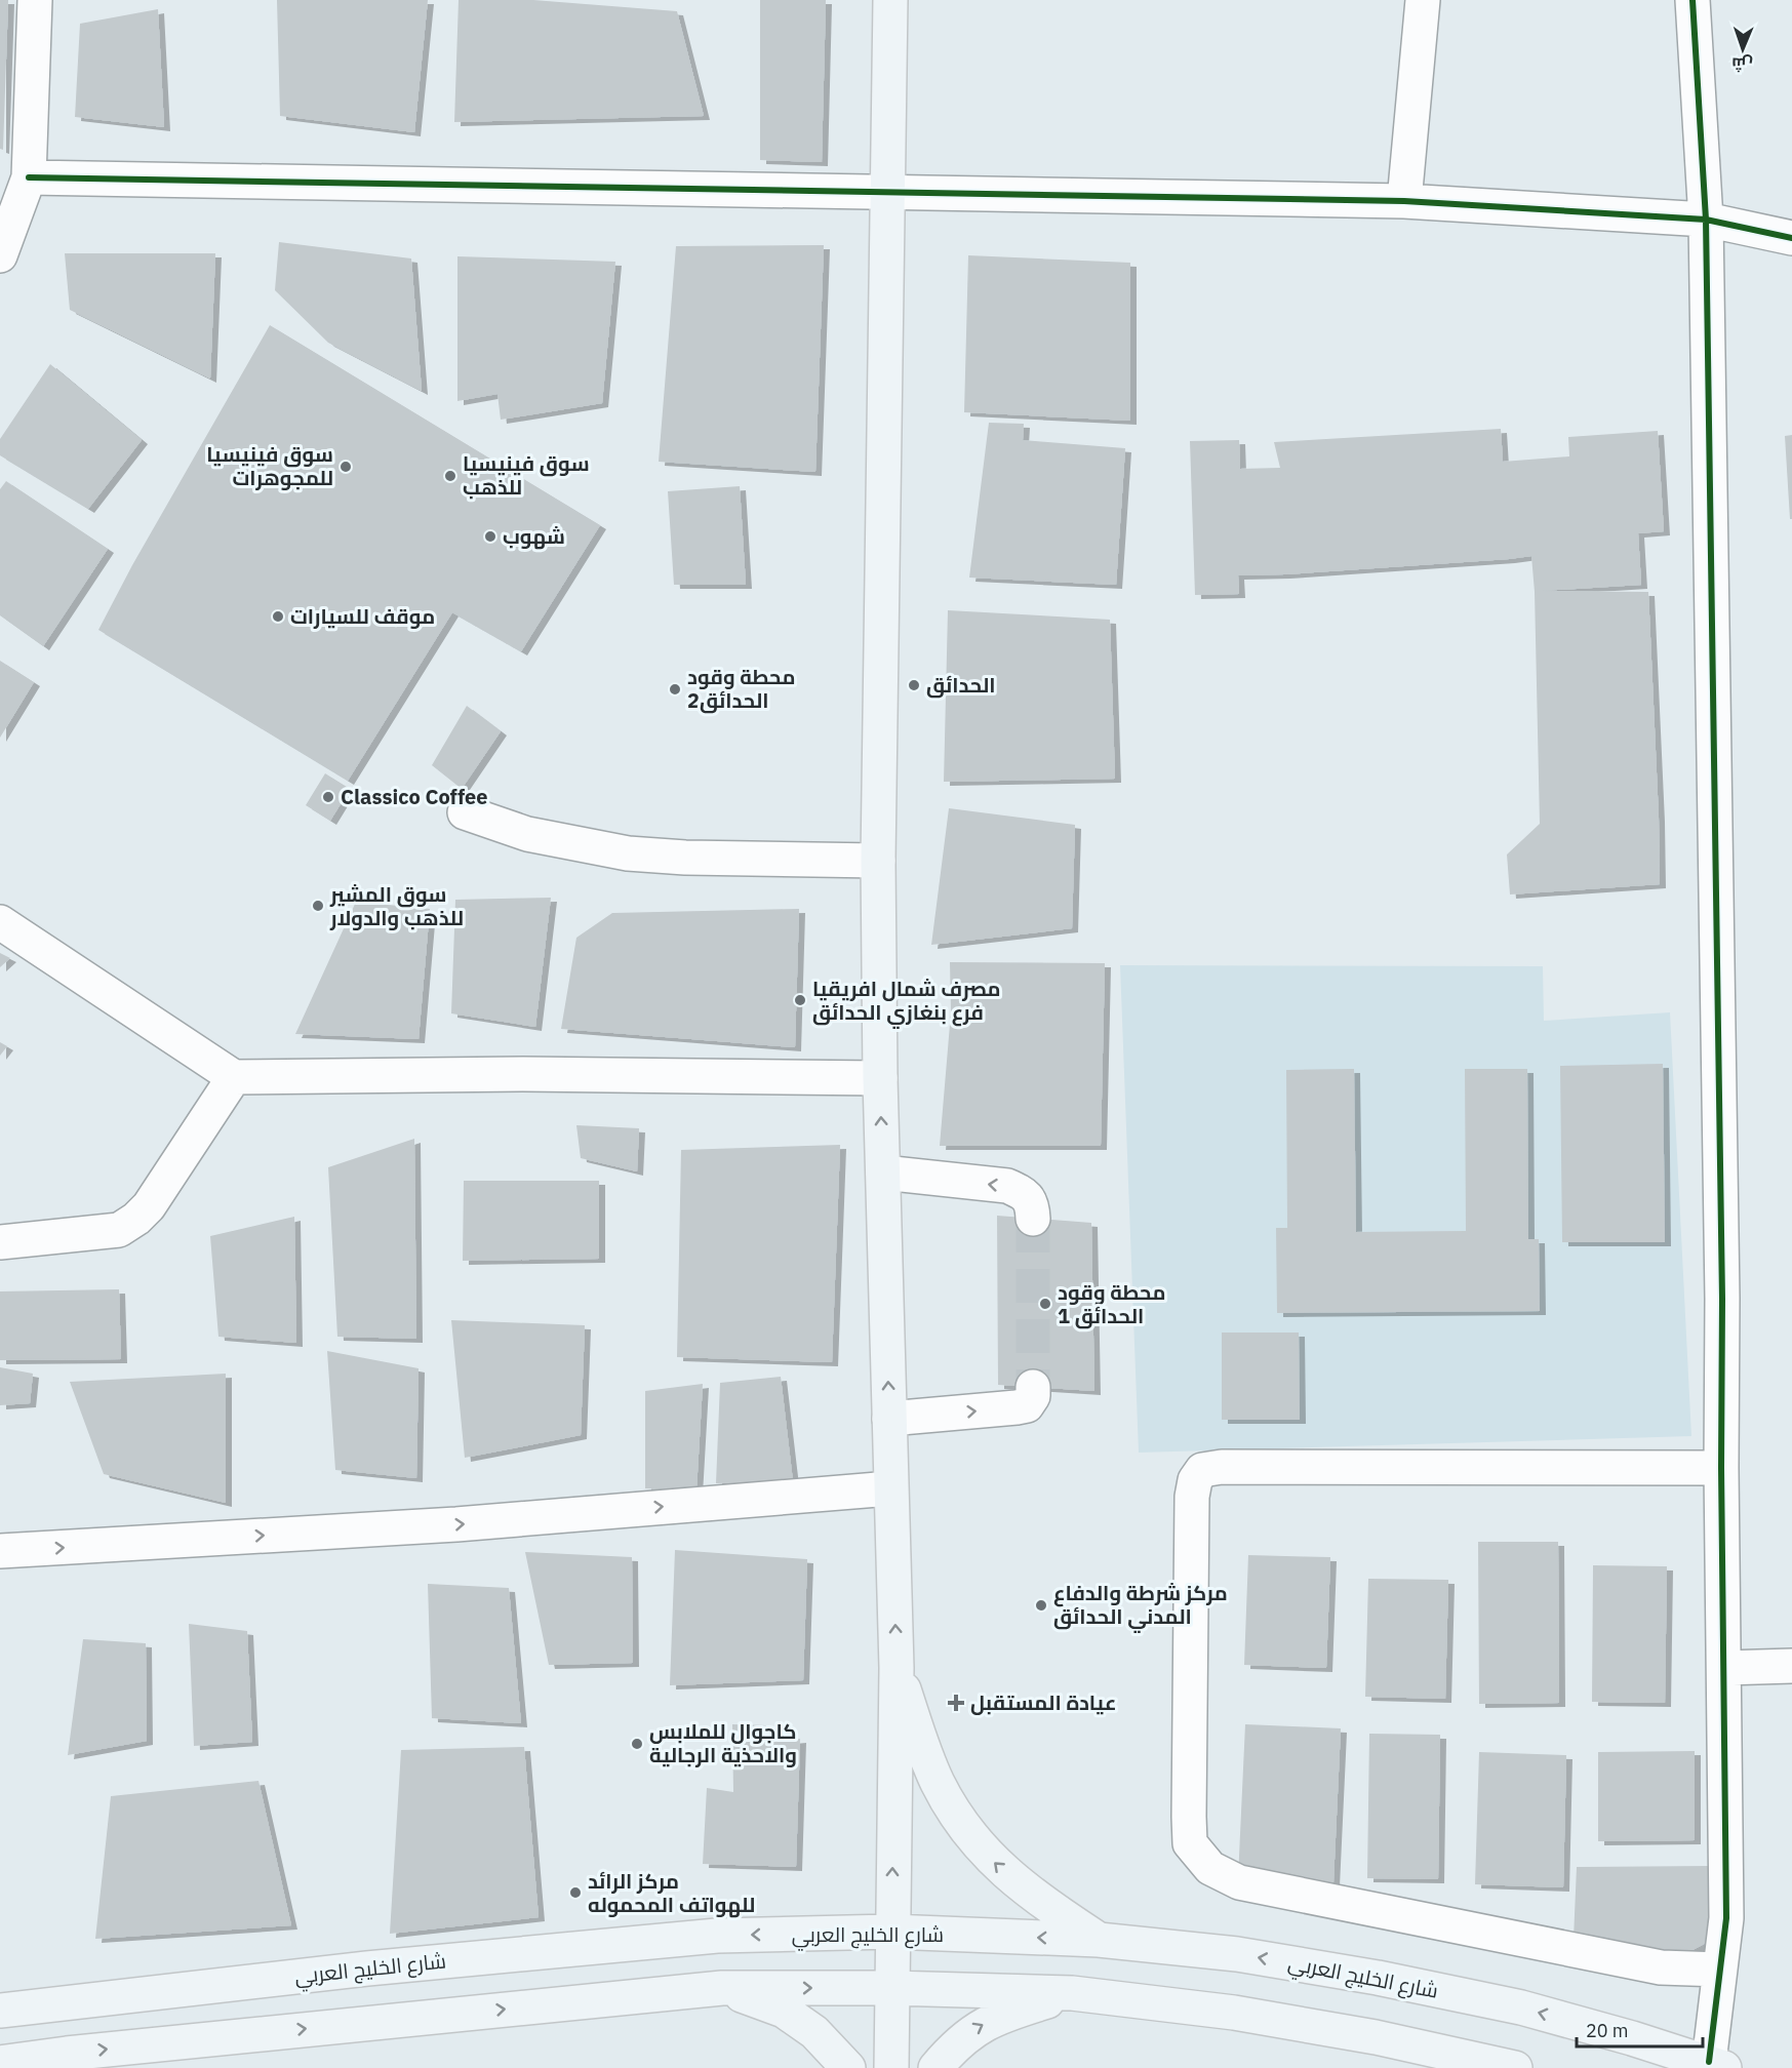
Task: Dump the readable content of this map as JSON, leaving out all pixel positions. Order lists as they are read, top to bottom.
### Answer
{
  "streets": {
    "main road": ["شارع الخليج العربي"]
  },
  "places": {
    "other": [
      "سوق فينيسيا للمجوهرات",
      "سوق فينيسيا للذهب",
      "شهوب",
      "موقف للسيارات",
      "الحدائق",
      "محطة وقود الحدائق2",
      "Classico Coffee",
      "سوق المشير للذهب والدولار",
      "مصرف شمال افريقيا فرع بنغازي الحدائق",
      "محطة وقود الحدائق 1",
      "مركز شرطة والدفاع المدني الحدائق",
      "كاجوال للملابس والاحذية الرجالية",
      "مركز الرائد للهواتف المحموله"
    ],
    "health": ["عيادة المستقبل"]
  },
  "scale_bar": "20 m",
  "north": "bottom"
}
